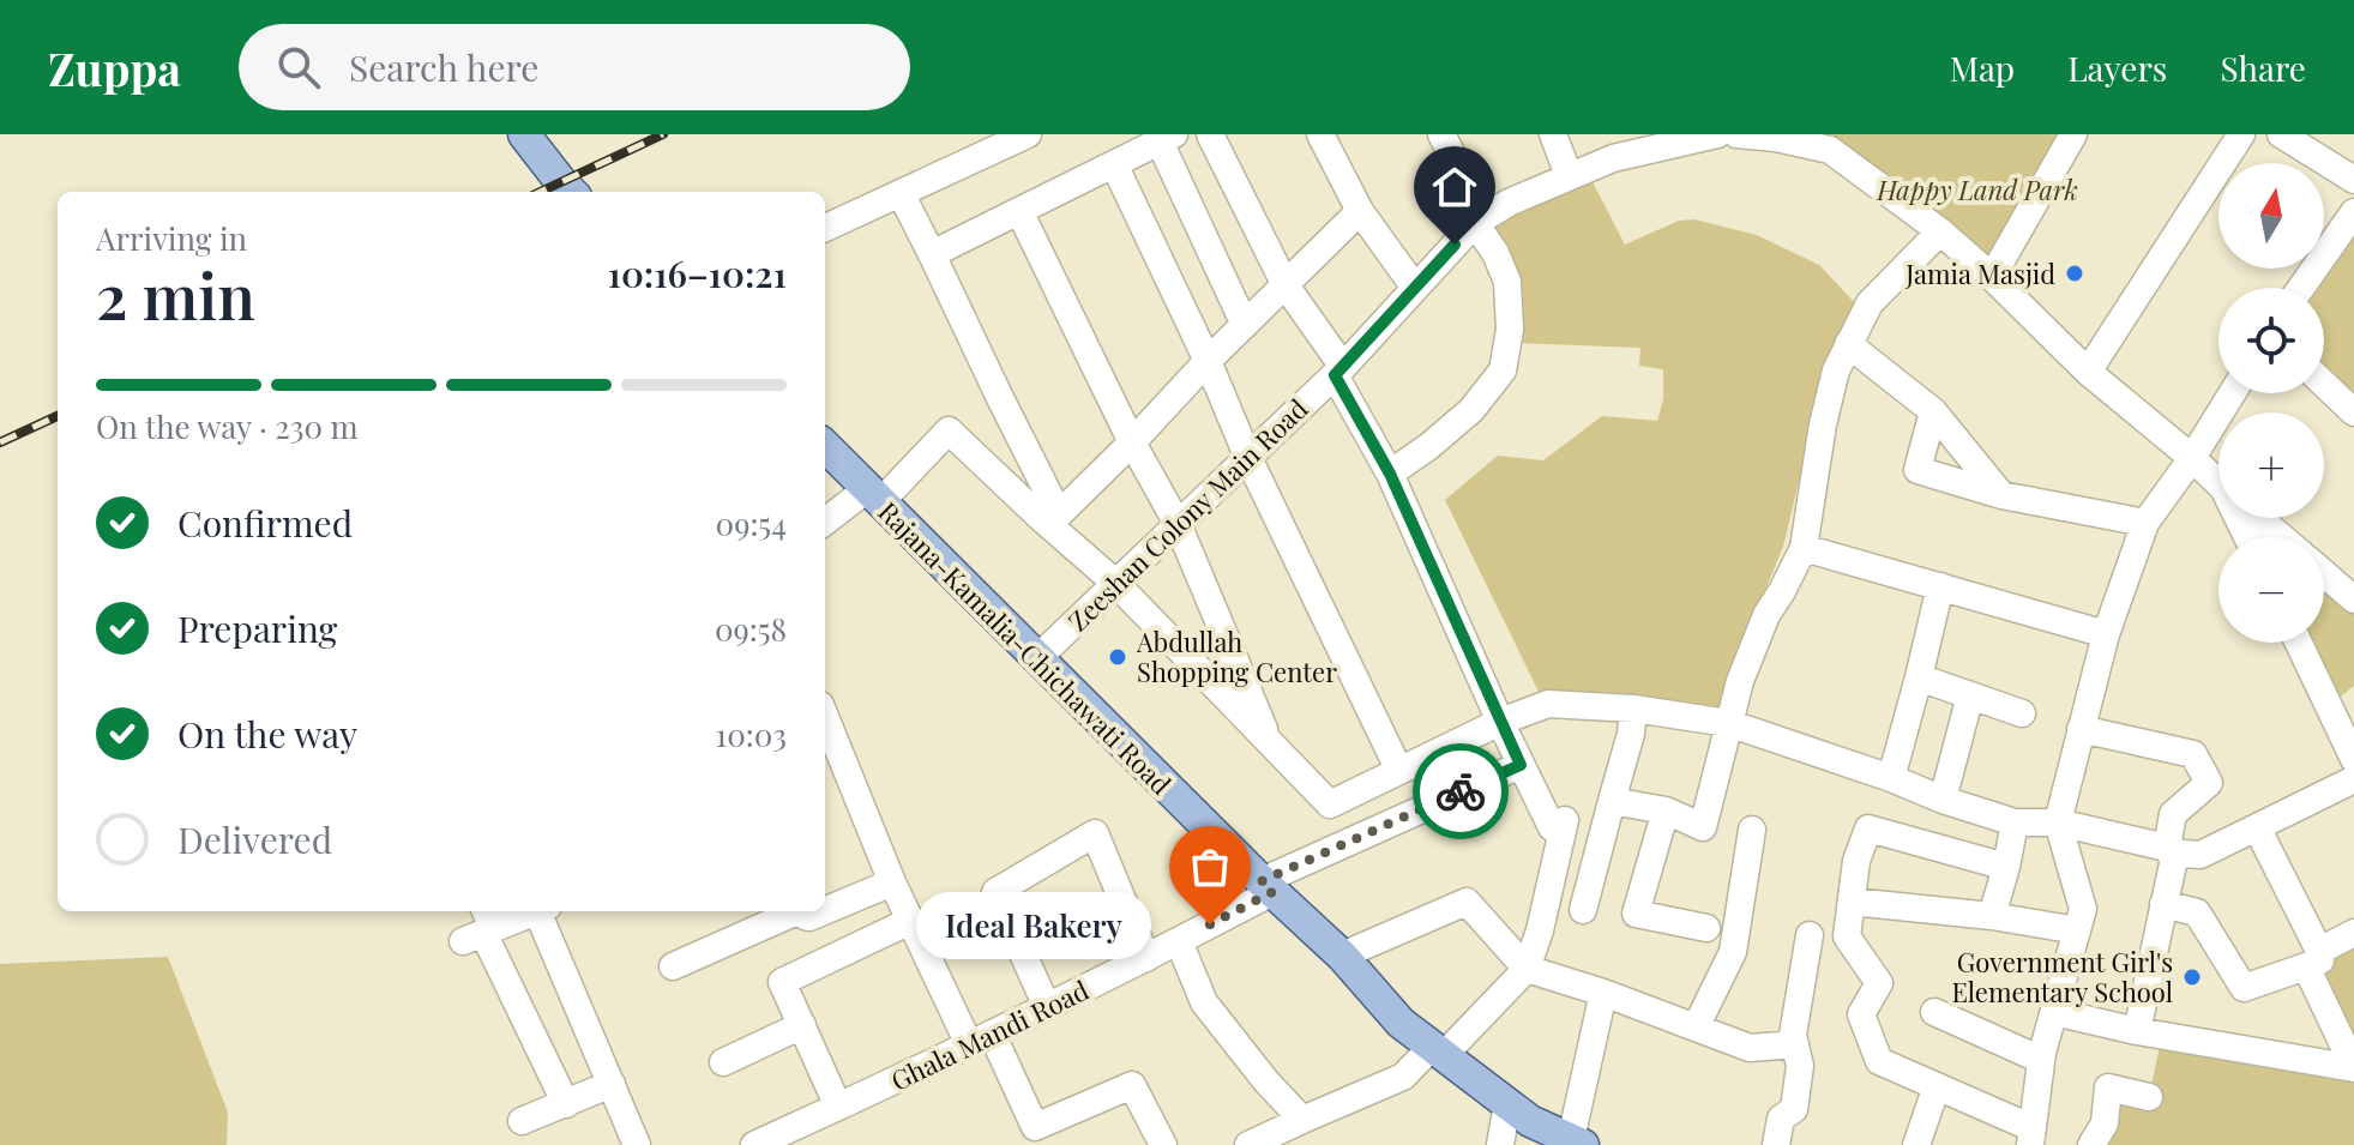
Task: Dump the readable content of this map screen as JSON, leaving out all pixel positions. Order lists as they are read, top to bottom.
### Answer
{
  "streets": {
    "main road": ["Rajana-Kamalia-Chichawati Road"],
    "street": ["Zeeshan Colony Main Road", "Ghala Mandi Road"]
  },
  "crossings": [
    ["Zeeshan Colony Main Road", "Rajana-Kamalia-Chichawati Road"],
    ["Rajana-Kamalia-Chichawati Road", "Ghala Mandi Road"]
  ],
  "parks": ["Happy Land Park"],
  "places": [
    "Jamia Masjid",
    "Abdullah Shopping Center",
    "Ideal Bakery",
    "Government Girl's Elementary School"
  ],
  "north": "top",
  "page": {
    "header": "Zuppa",
    "search": "Search here",
    "nav": ["Map", "Layers", "Share"],
    "map_buttons": ["+", "−"],
    "heading": ["2 min", "Arriving in", "10:16–10:21"],
    "bar": "On the way · 230 m",
    "list": [
      ["Confirmed", "09:54"],
      ["Preparing", "09:58"],
      ["On the way", "10:03"],
      "Delivered"
    ],
    "bubble": "Ideal Bakery"
  }
}
